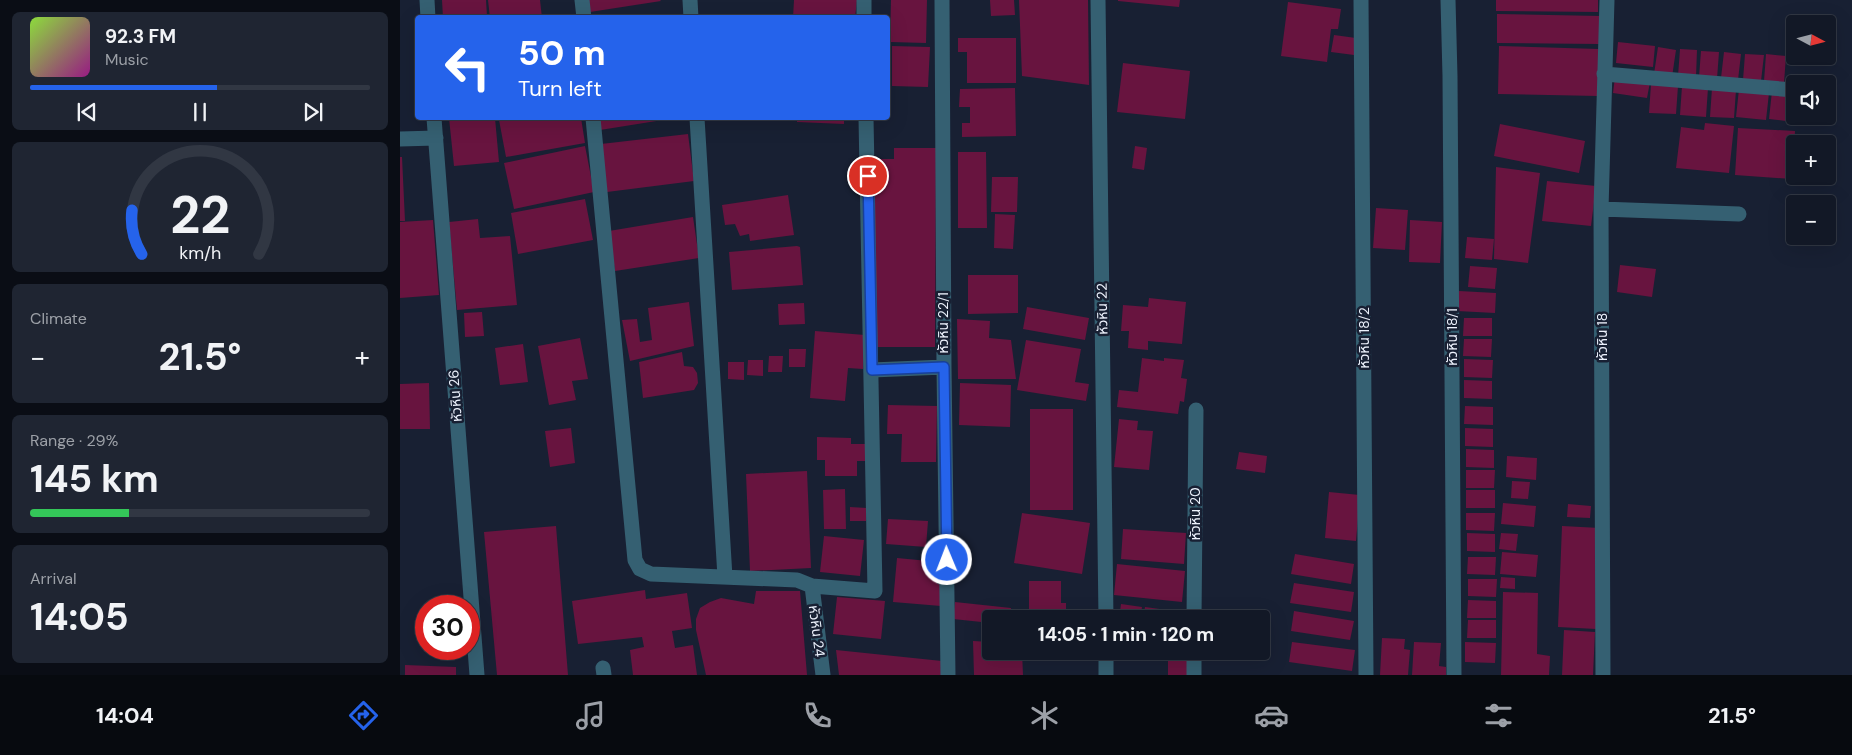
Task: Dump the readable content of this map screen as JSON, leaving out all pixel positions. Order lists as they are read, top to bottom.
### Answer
{
  "streets": {
    "street": [
      "หัวหิน 22",
      "หัวหิน 22/1",
      "หัวหิน 18/1",
      "หัวหิน 18",
      "หัวหิน 18/2",
      "หัวหิน 26",
      "หัวหิน 20",
      "หัวหิน 24"
    ]
  },
  "north": "right",
  "page": {
    "map_buttons": ["+", "−"],
    "turn": ["50 m", "Turn left"],
    "song": ["92.3 FM", "Music"],
    "tile": [
      "Climate",
      ["Range · 29%", "145 km"],
      ["Arrival", "14:05"]
    ],
    "heat": ["−", "21.5°", "+"],
    "limit": "30",
    "trip": "14:05 · 1 min · 120 m",
    "tabs": ["14:04", "21.5°"],
    "gauge": ["22", "km/h"]
  }
}
